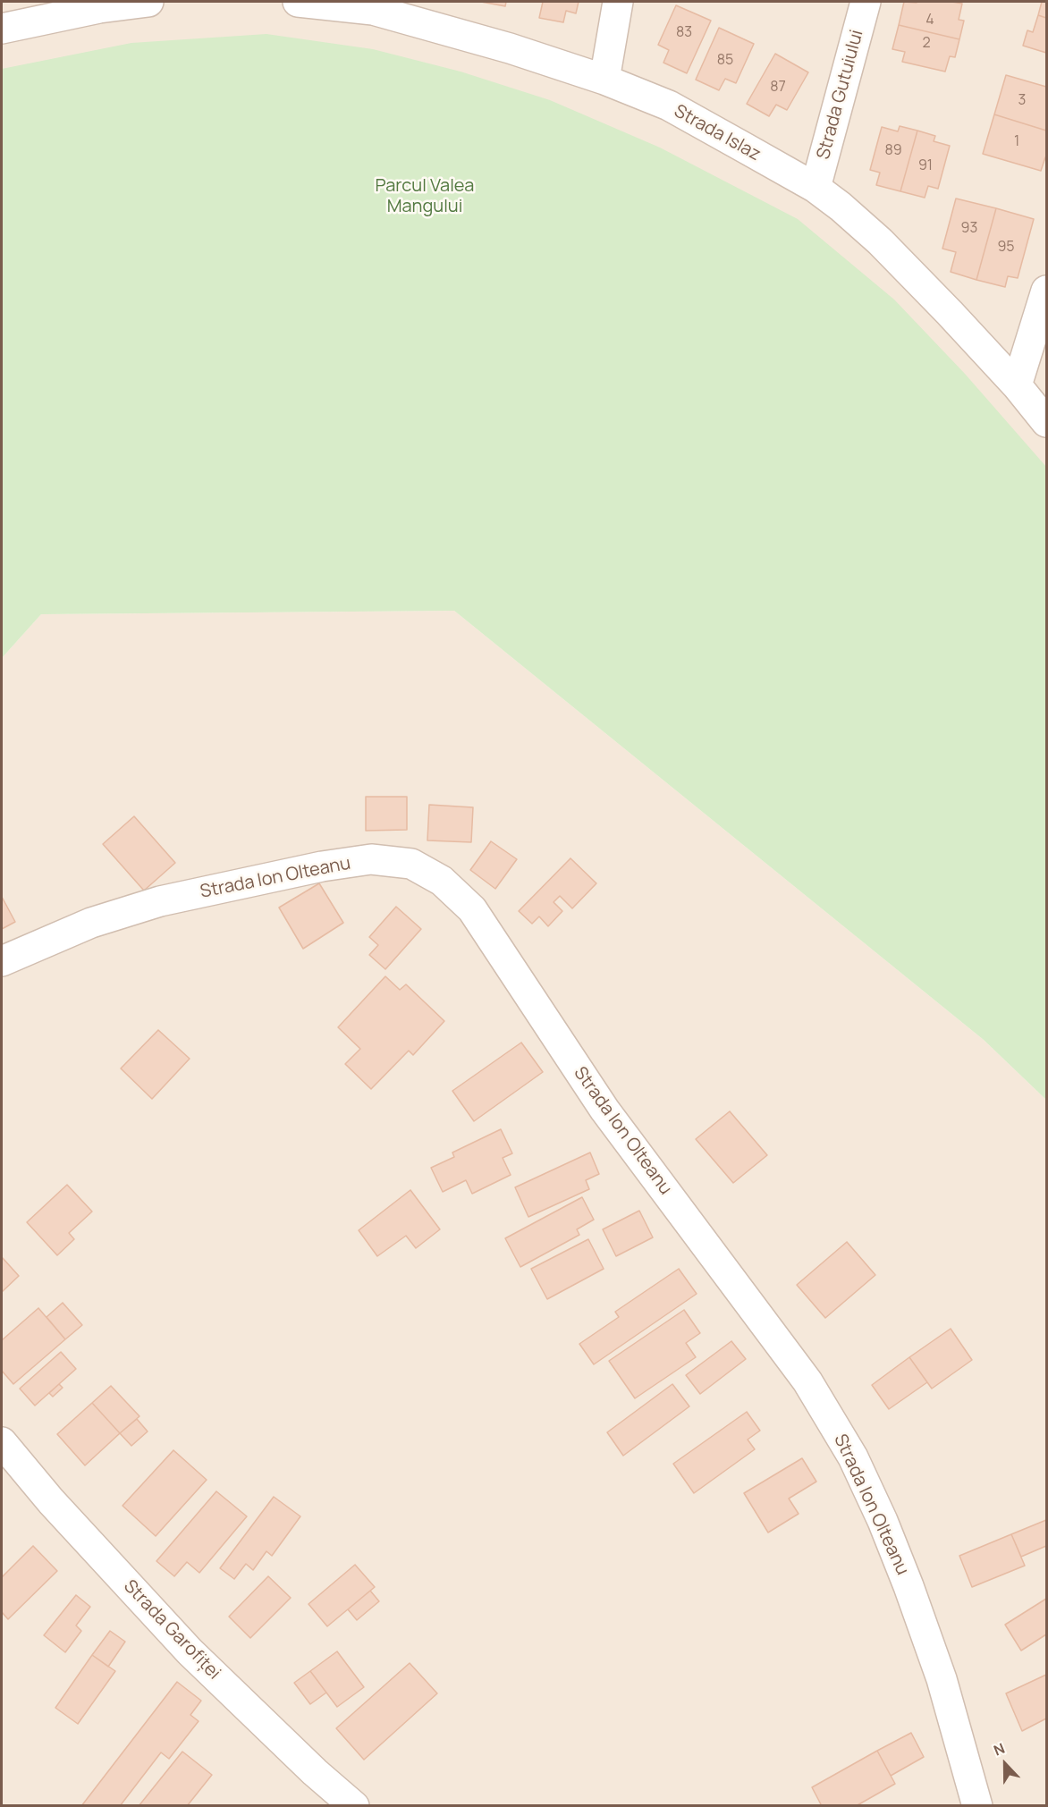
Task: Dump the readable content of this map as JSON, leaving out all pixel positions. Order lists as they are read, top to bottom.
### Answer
{
  "streets": {
    "street": [
      "Strada Gutuiului",
      "Strada Islaz",
      "Strada Ion Olteanu",
      "Strada Garofiței"
    ]
  },
  "crossings": [
    ["Strada Gutuiului", "Strada Islaz"]
  ],
  "parks": ["Parcul Valea Mangului"],
  "house_numbers": [
    "4",
    "83",
    "2",
    "85",
    "87",
    "3",
    "1",
    "89",
    "91",
    "93",
    "95"
  ],
  "north": "top"
}
